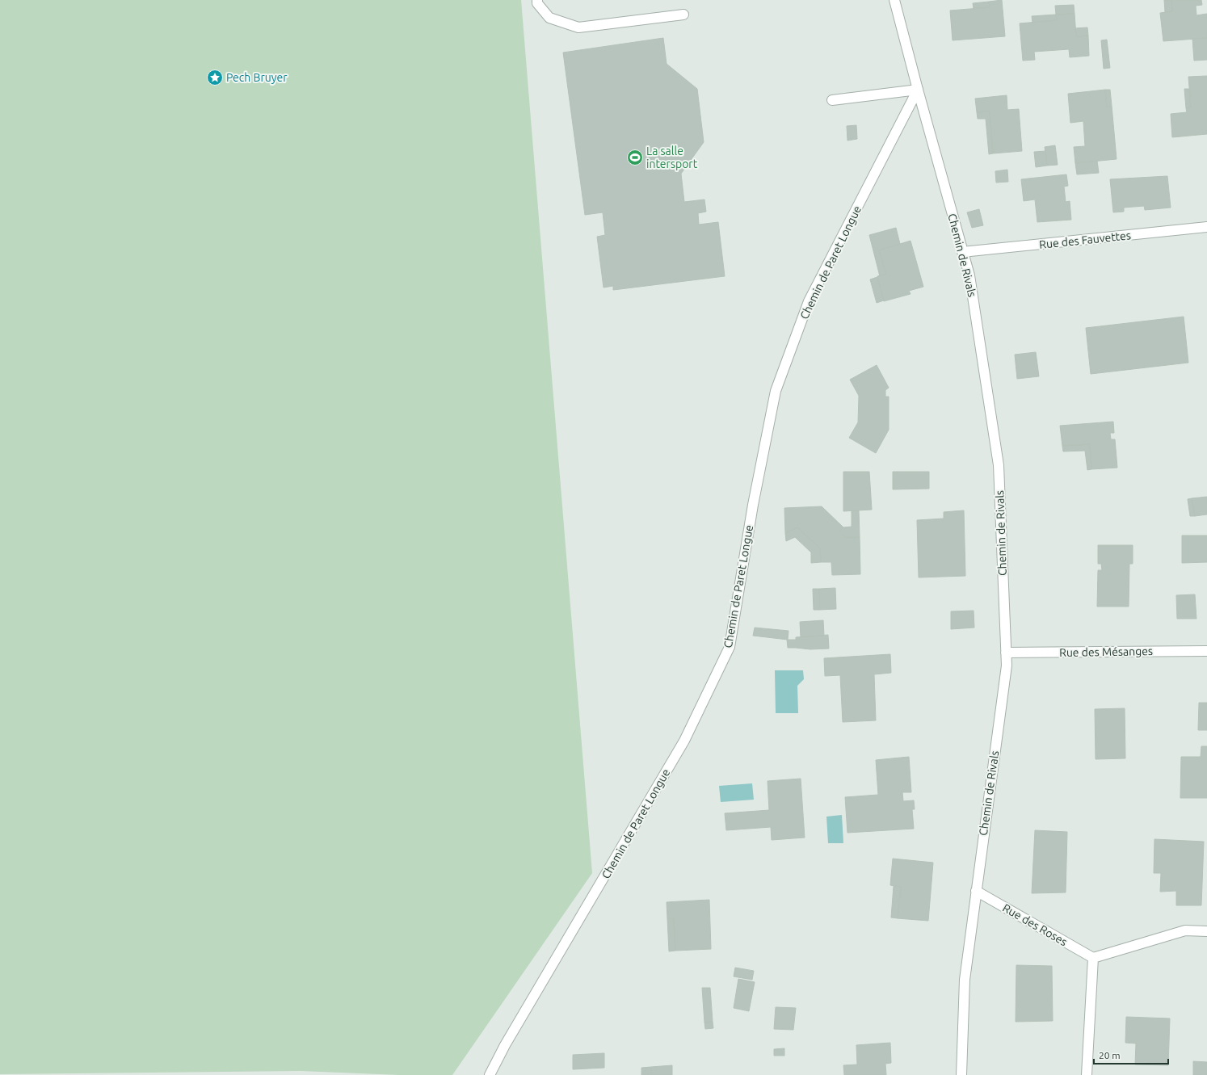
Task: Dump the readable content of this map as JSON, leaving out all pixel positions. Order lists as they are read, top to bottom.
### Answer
{
  "streets": {
    "street": [
      "Rue des Fauvettes",
      "Chemin de Rivals",
      "Chemin de Paret Longue",
      "Rue des Mésanges",
      "Rue des Roses"
    ]
  },
  "crossings": [
    ["Rue des Fauvettes", "Chemin de Rivals"],
    ["Chemin de Rivals", "Chemin de Paret Longue"],
    ["Chemin de Rivals", "Rue des Mésanges"],
    ["Chemin de Rivals", "Rue des Roses"]
  ],
  "places": {
    "place": ["Pech Bruyer"],
    "sports": ["La salle intersport"]
  },
  "scale_bar": "20 m"
}
